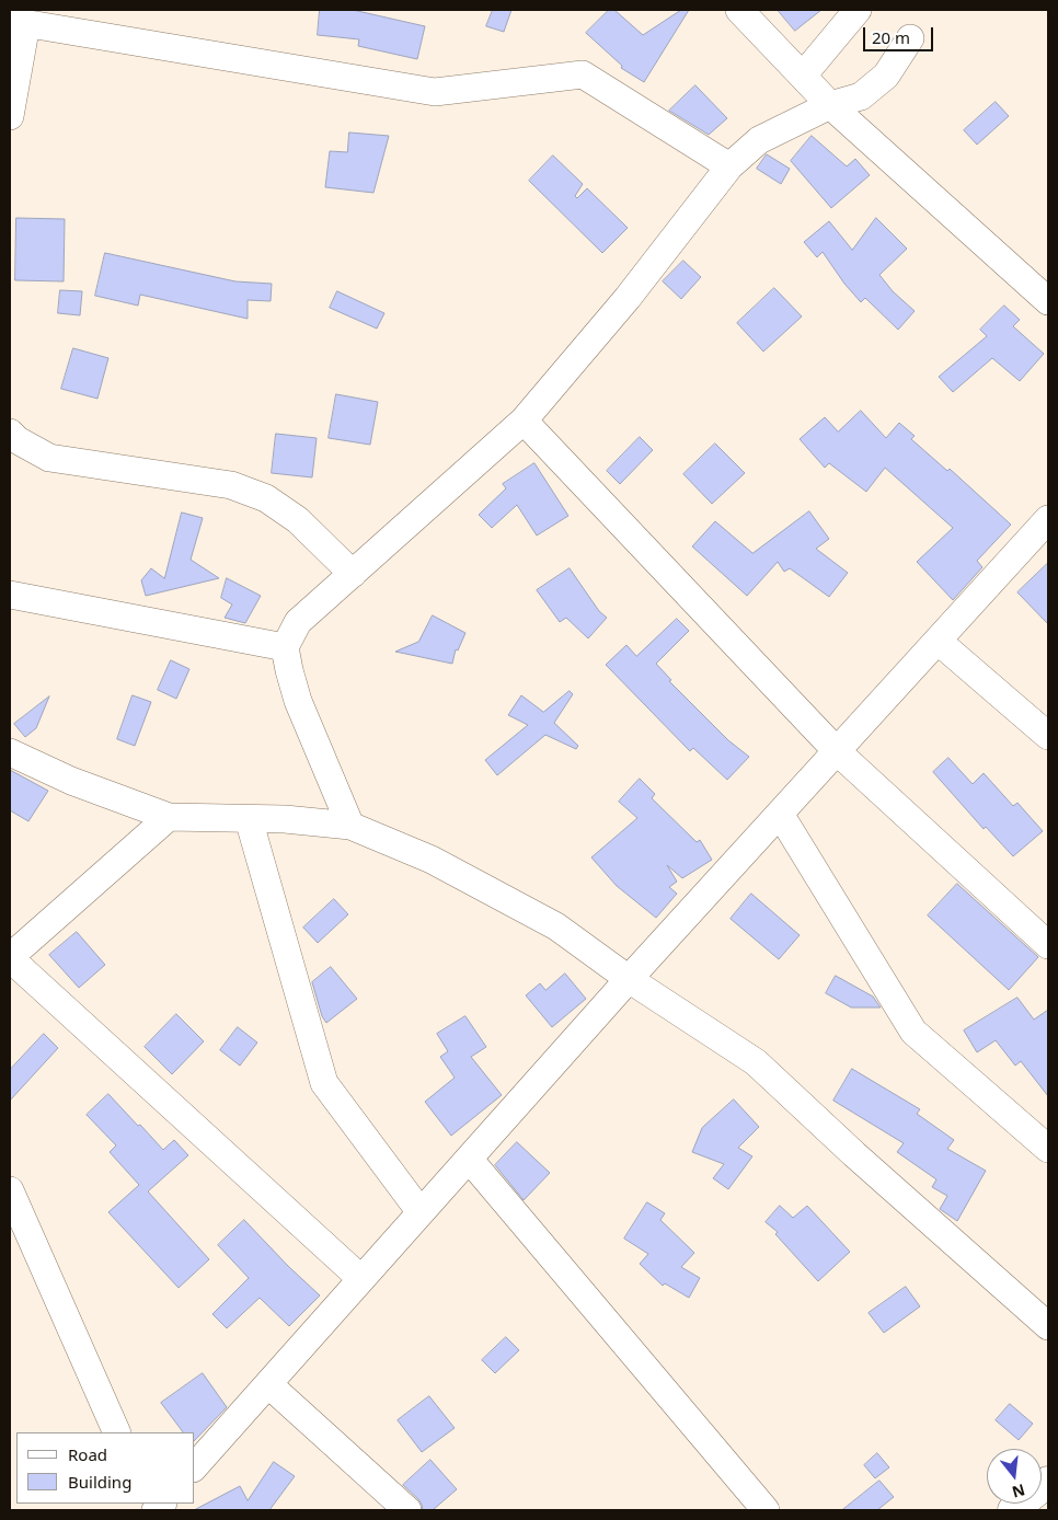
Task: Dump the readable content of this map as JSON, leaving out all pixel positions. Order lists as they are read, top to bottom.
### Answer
{
  "legend": ["Road", "Building"],
  "scale_bar": "20 m",
  "north": "bottom"
}
